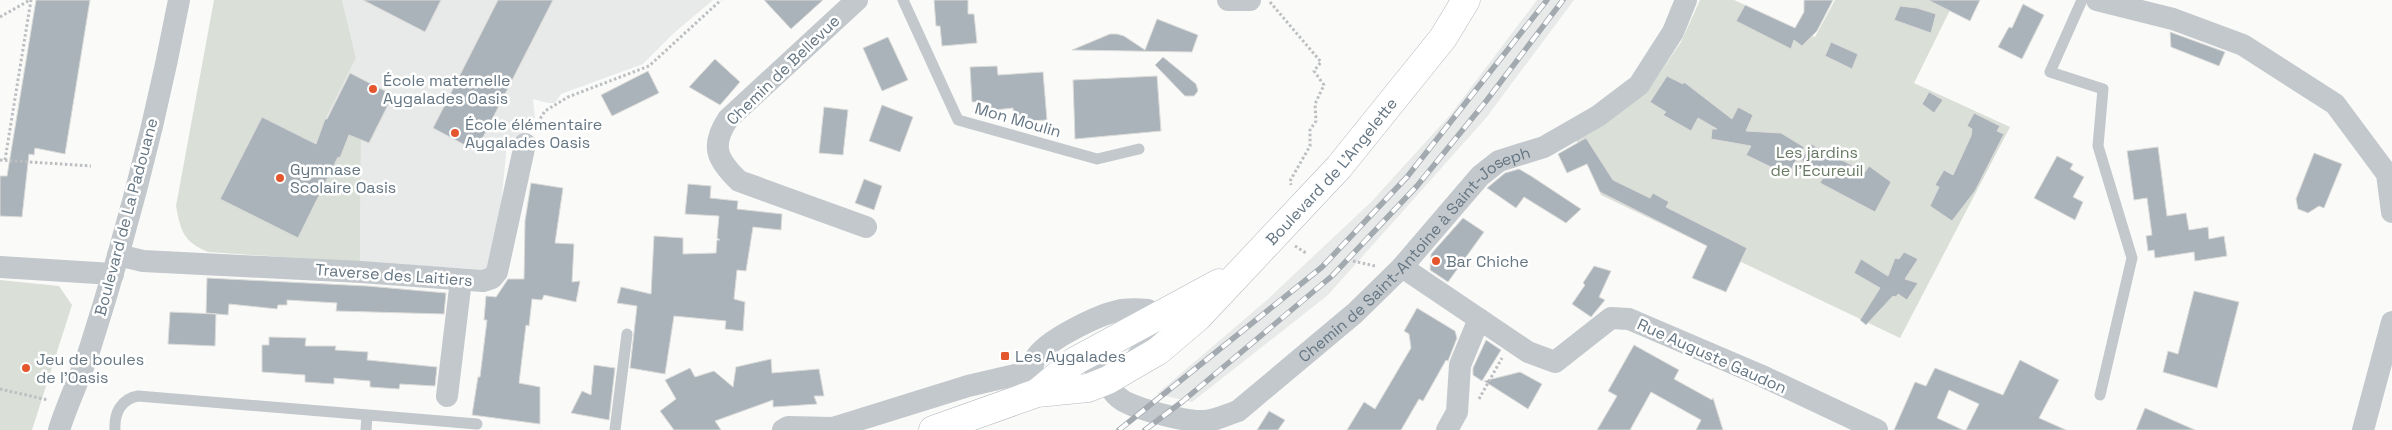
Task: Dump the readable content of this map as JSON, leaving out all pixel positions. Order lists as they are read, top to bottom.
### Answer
{
  "streets": {
    "main road": ["Boulevard de L'Angelette"],
    "street": [
      "Chemin de Bellevue",
      "Boulevard de La Padouane",
      "Chemin de Saint-Antoine à Saint-Joseph",
      "Traverse des Laitiers",
      "Rue Auguste Gaudon"
    ],
    "lane": ["Mon Moulin"]
  },
  "crossings": [
    ["Boulevard de L'Angelette", "Chemin de Saint-Antoine à Saint-Joseph"],
    ["Boulevard de La Padouane", "Traverse des Laitiers"],
    ["Chemin de Saint-Antoine à Saint-Joseph", "Rue Auguste Gaudon"]
  ],
  "parks": ["Les jardins de l'Ecureuil"],
  "places": {
    "other": [
      "École maternelle Aygalades Oasis",
      "École élémentaire Aygalades Oasis",
      "Gymnase Scolaire Oasis",
      "Bar Chiche",
      "Jeu de boules de l'Oasis"
    ],
    "transit": ["Les Aygalades"]
  }
}
